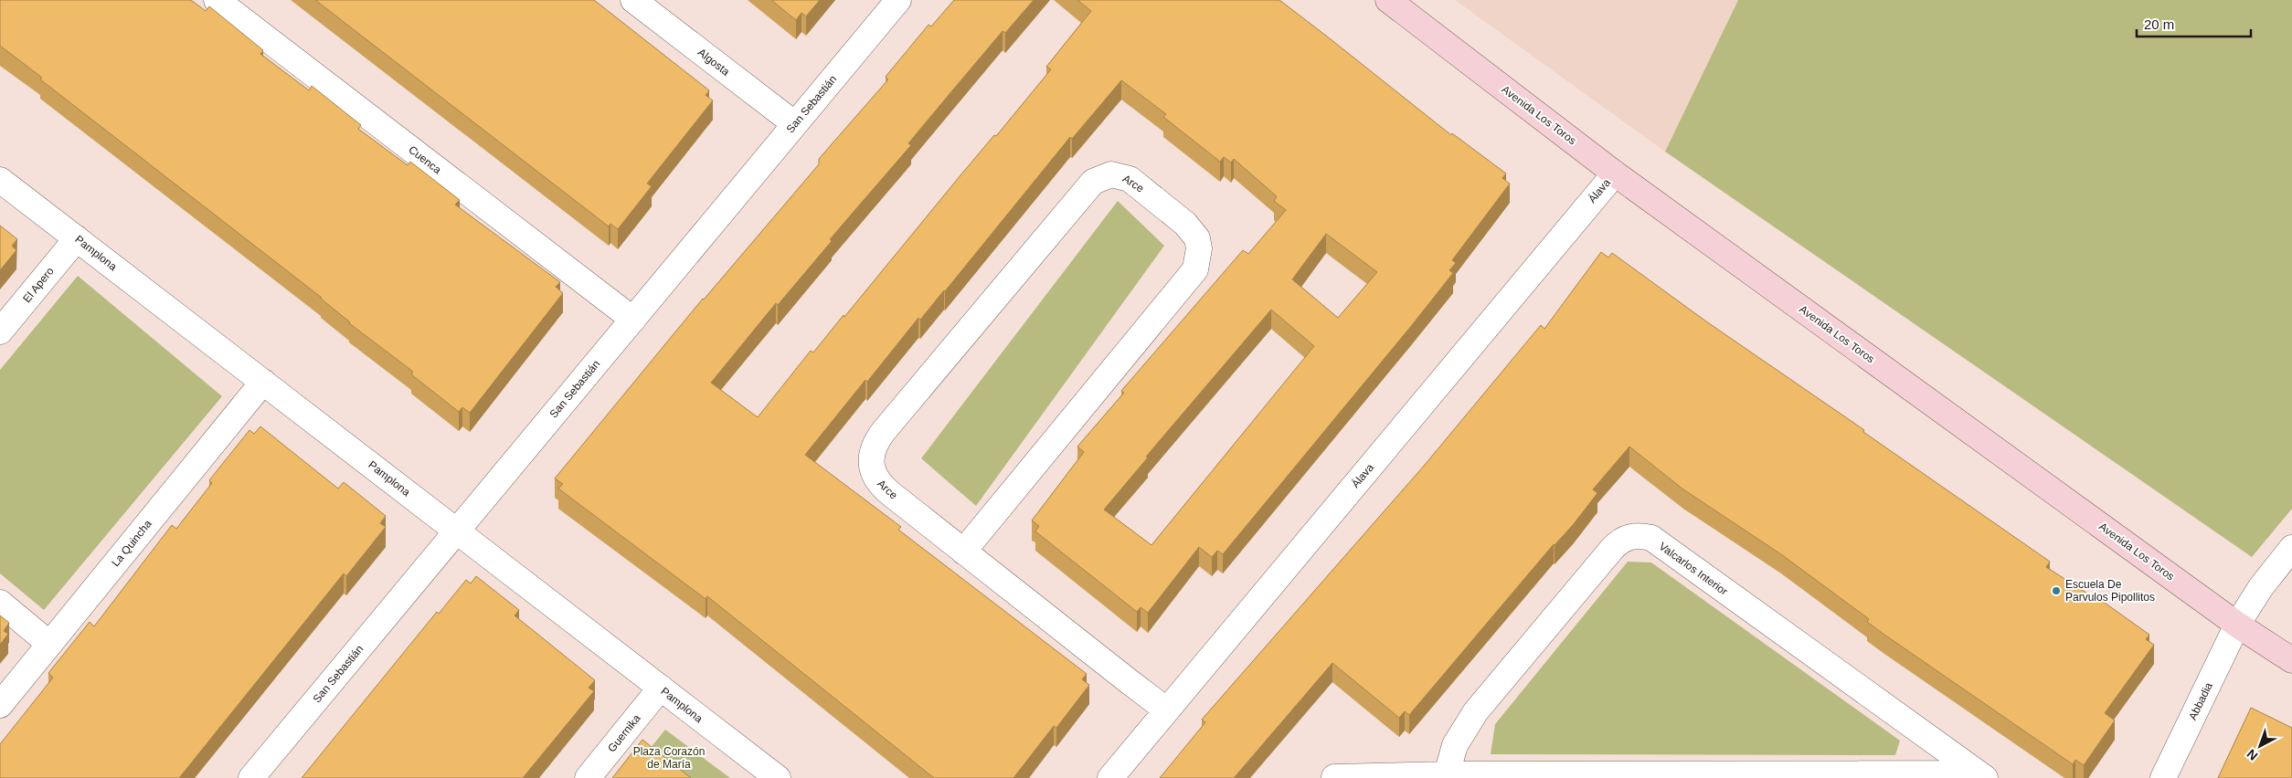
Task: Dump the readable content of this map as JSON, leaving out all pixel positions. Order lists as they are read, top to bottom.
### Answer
{
  "streets": {
    "main road": ["Avenida Los Toros"],
    "street": [
      "Algosta",
      "San Sebastián",
      "Cuenca",
      "Arce",
      "Álava",
      "Pamplona",
      "El Apero",
      "La Quincha",
      "Valcarlos Interior",
      "Abbadia",
      "Guernika"
    ]
  },
  "crossings": [
    ["Algosta", "San Sebastián"],
    ["San Sebastián", "Cuenca"],
    ["San Sebastián", "Pamplona"],
    ["Avenida Los Toros", "Álava"],
    ["Avenida Los Toros", "Abbadia"],
    ["Arce", "Álava"],
    ["Pamplona", "El Apero"],
    ["Pamplona", "La Quincha"],
    ["Pamplona", "Guernika"]
  ],
  "parks": ["Plaza Corazón de María"],
  "places": ["Escuela De Parvulos Pipollitos"],
  "scale_bar": "20 m",
  "north": "bottom left"
}
